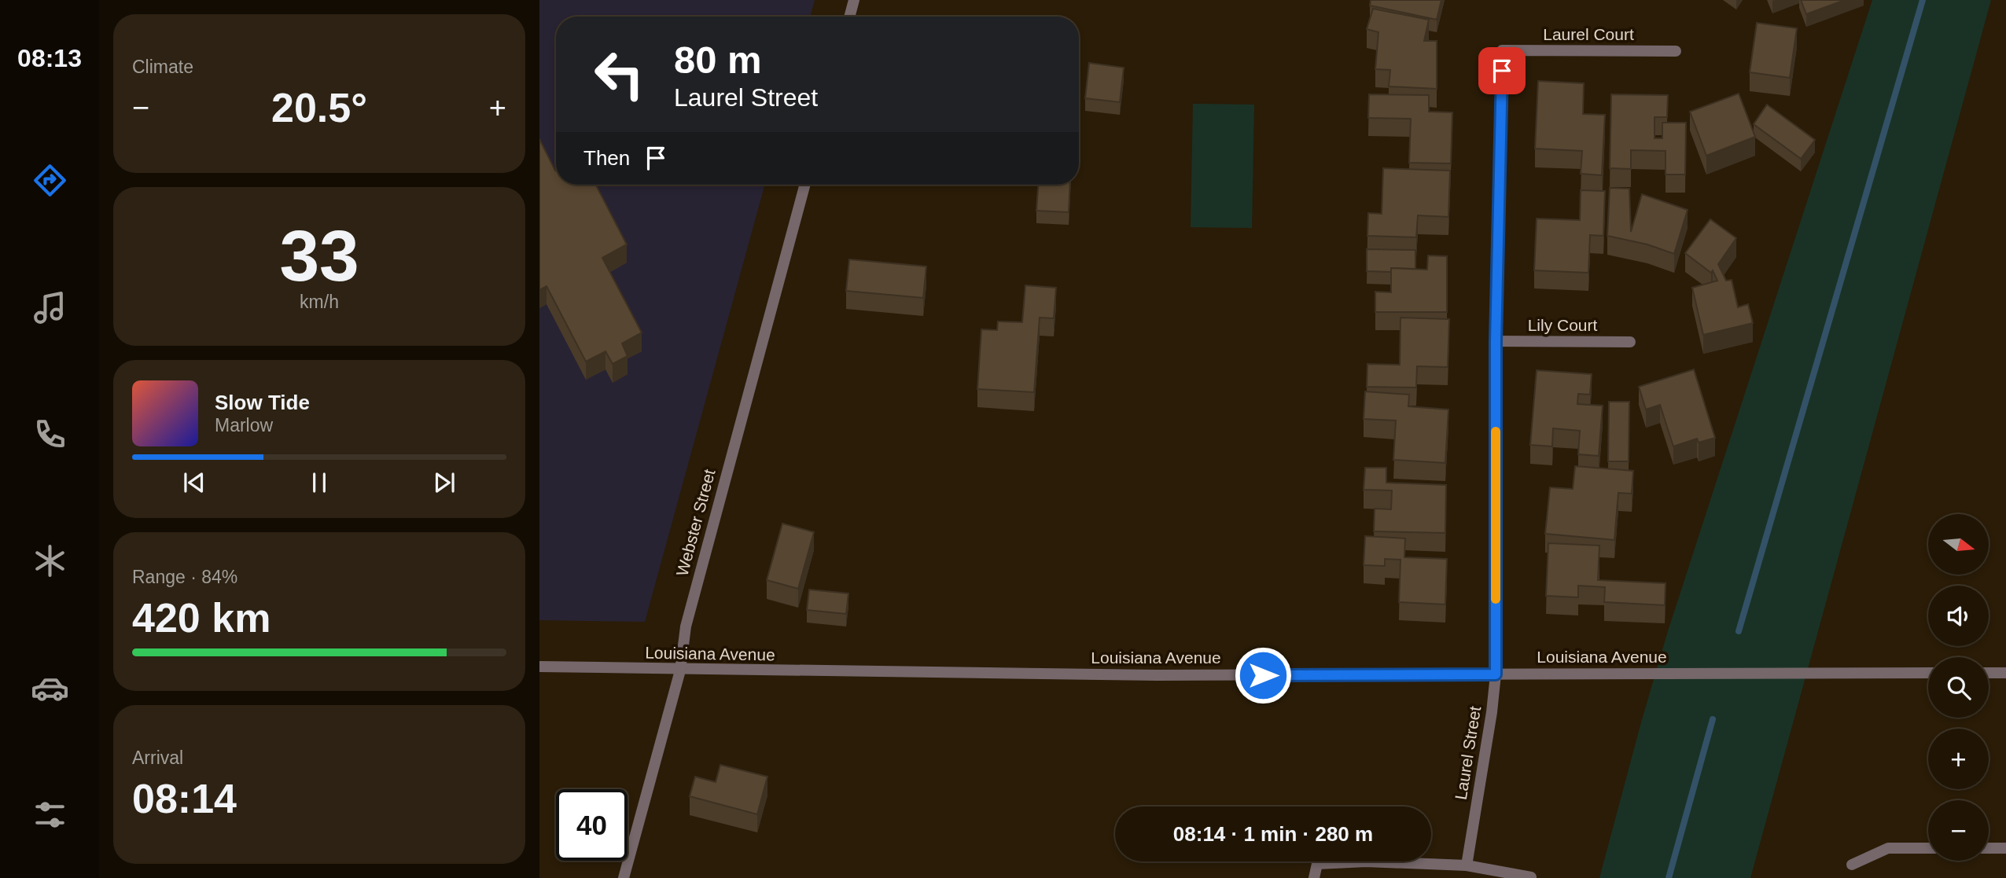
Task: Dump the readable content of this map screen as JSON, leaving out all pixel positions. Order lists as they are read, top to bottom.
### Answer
{
  "streets": {
    "street": [
      "Laurel Court",
      "Lily Court",
      "Webster Street",
      "Louisiana Avenue",
      "Laurel Street"
    ]
  },
  "crossings": [
    ["Laurel Court", "Laurel Street"],
    ["Lily Court", "Laurel Street"],
    ["Webster Street", "Louisiana Avenue"],
    ["Louisiana Avenue", "Laurel Street"]
  ],
  "north": "right",
  "page": {
    "tabs": "08:13",
    "tile": [
      "Climate",
      ["33", "km/h"],
      ["Range · 84%", "420 km"],
      ["Arrival", "08:14"]
    ],
    "turn": ["80 m", "Laurel Street"],
    "heat": ["−", "20.5°", "+"],
    "then": "Then",
    "song": ["Slow Tide", "Marlow"],
    "map_buttons": ["+", "−"],
    "limit": "40",
    "trip": "08:14 · 1 min · 280 m"
  }
}
